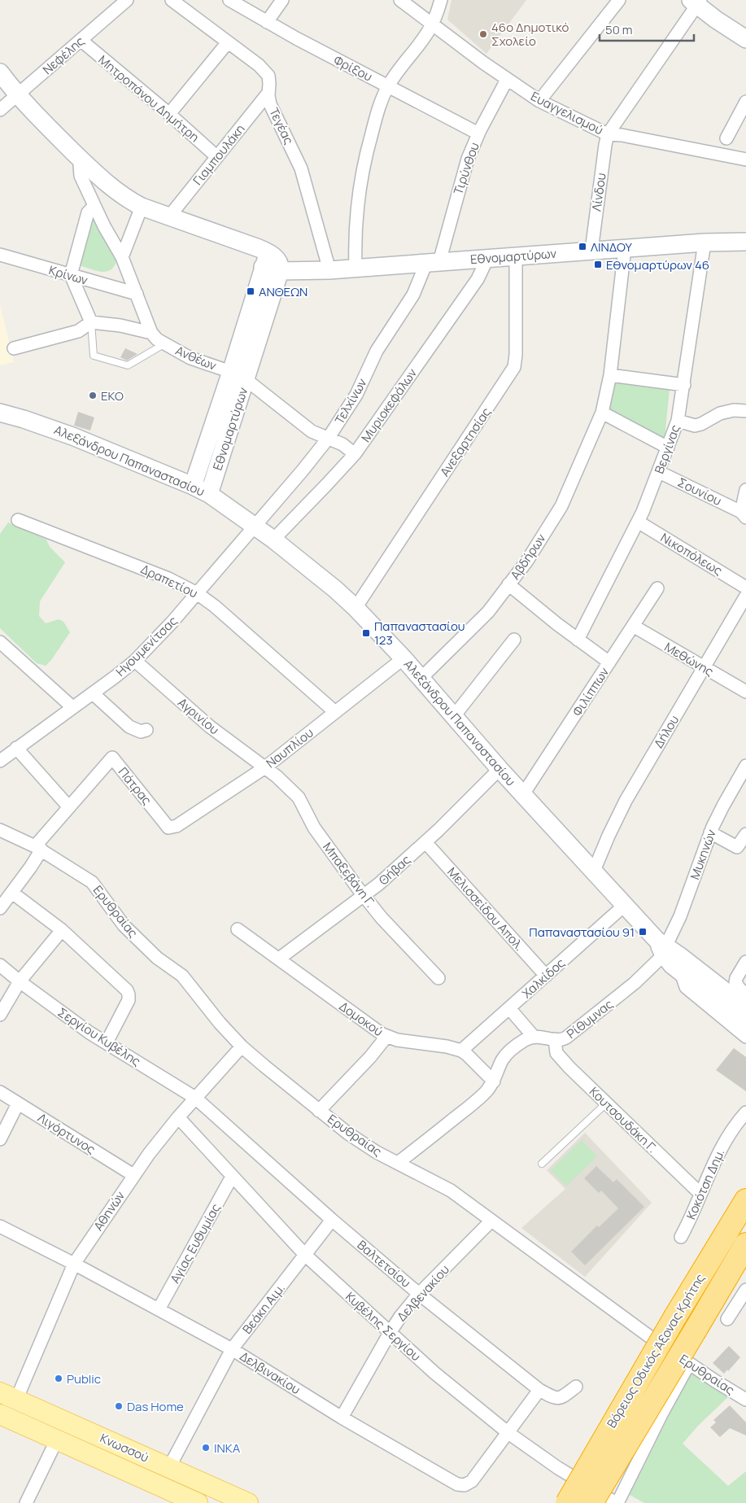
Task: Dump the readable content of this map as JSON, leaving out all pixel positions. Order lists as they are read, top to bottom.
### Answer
{
  "streets": {
    "highway": ["Βόρειος Οδικός Άξονας Κρήτης"],
    "main road": ["Κνωσσού"],
    "street": [
      "Νεφέλης",
      "Φρίξου",
      "Μητροπάνου Δημήτρη",
      "Ευαγγελισμού",
      "Τεγέας",
      "Γιαμπουλάκη",
      "Τιρύνθου",
      "Λίνδου",
      "Εθνομαρτύρων",
      "Κρίνων",
      "Ανθέων",
      "Τελχίνων",
      "Μυριοκεφάλων",
      "Ανεξαρτησίας",
      "Βεργίνας",
      "Αλεξάνδρου Παπαναστασίου",
      "Σουνίου",
      "Νικοπόλεως",
      "Αβδήρων",
      "Δραπετίου",
      "Ηγουμενίτσας",
      "Μεθώνης",
      "Φιλίππων",
      "Αγρινίου",
      "Δήλου",
      "Ναυπλίου",
      "Πάτρας",
      "Μυκηνών",
      "Θήβας",
      "Μπαξεβάνη Γ.",
      "Μελισσείδου Απολ.",
      "Ερυθραίας",
      "Χαλκίδος",
      "Δομοκού",
      "Ρίθυμνας",
      "Σεργίου Κυβέλης",
      "Κουτσουδάκη Γ.",
      "Λιγόρτυνος",
      "Κοκότση Δημ.",
      "Αθηνών",
      "Αγίας Ευθυμίας",
      "Βαλτετσίου",
      "Δελβενακίου",
      "Βεάκη Αιμ.",
      "Κυβέλης Σεργίου",
      "Δελβινακίου"
    ]
  },
  "crossings": [
    ["Νεφέλης", "Μητροπάνου Δημήτρη"],
    ["Φρίξου", "Τιρύνθου"],
    ["Μητροπάνου Δημήτρη", "Γιαμπουλάκη"],
    ["Ευαγγελισμού", "Τιρύνθου"],
    ["Ευαγγελισμού", "Λίνδου"],
    ["Τεγέας", "Γιαμπουλάκη"],
    ["Τεγέας", "Εθνομαρτύρων"],
    ["Τιρύνθου", "Εθνομαρτύρων"],
    ["Τιρύνθου", "Τελχίνων"],
    ["Λίνδου", "Εθνομαρτύρων"],
    ["Εθνομαρτύρων", "Ανθέων"],
    ["Εθνομαρτύρων", "Τελχίνων"],
    ["Εθνομαρτύρων", "Μυριοκεφάλων"],
    ["Εθνομαρτύρων", "Ανεξαρτησίας"],
    ["Εθνομαρτύρων", "Βεργίνας"],
    ["Εθνομαρτύρων", "Αλεξάνδρου Παπαναστασίου"],
    ["Ανθέων", "Τελχίνων"],
    ["Ανθέων", "Μυριοκεφάλων"],
    ["Τελχίνων", "Αλεξάνδρου Παπαναστασίου"],
    ["Τελχίνων", "Ηγουμενίτσας"],
    ["Μυριοκεφάλων", "Αλεξάνδρου Παπαναστασίου"],
    ["Ανεξαρτησίας", "Αλεξάνδρου Παπαναστασίου"],
    ["Βεργίνας", "Σουνίου"],
    ["Βεργίνας", "Νικοπόλεως"],
    ["Αλεξάνδρου Παπαναστασίου", "Αβδήρων"],
    ["Αλεξάνδρου Παπαναστασίου", "Ηγουμενίτσας"],
    ["Αλεξάνδρου Παπαναστασίου", "Φιλίππων"],
    ["Αλεξάνδρου Παπαναστασίου", "Δήλου"],
    ["Αλεξάνδρου Παπαναστασίου", "Ναυπλίου"],
    ["Αλεξάνδρου Παπαναστασίου", "Μυκηνών"],
    ["Αλεξάνδρου Παπαναστασίου", "Θήβας"],
    ["Αλεξάνδρου Παπαναστασίου", "Χαλκίδος"],
    ["Αλεξάνδρου Παπαναστασίου", "Ρίθυμνας"],
    ["Δραπετίου", "Ηγουμενίτσας"],
    ["Δραπετίου", "Ναυπλίου"],
    ["Ηγουμενίτσας", "Αγρινίου"],
    ["Μεθώνης", "Φιλίππων"],
    ["Μεθώνης", "Δήλου"],
    ["Αγρινίου", "Ναυπλίου"],
    ["Αγρινίου", "Μπαξεβάνη Γ."],
    ["Ναυπλίου", "Πάτρας"],
    ["Ναυπλίου", "Μπαξεβάνη Γ."],
    ["Πάτρας", "Ερυθραίας"],
    ["Μυκηνών", "Ρίθυμνας"],
    ["Θήβας", "Μπαξεβάνη Γ."],
    ["Θήβας", "Μελισσείδου Απολ."],
    ["Θήβας", "Δομοκού"],
    ["Μελισσείδου Απολ.", "Χαλκίδος"],
    ["Ερυθραίας", "Αθηνών"],
    ["Ερυθραίας", "Δελβενακίου"],
    ["Χαλκίδος", "Δομοκού"],
    ["Ρίθυμνας", "Κουτσουδάκη Γ."],
    ["Σεργίου Κυβέλης", "Αθηνών"],
    ["Σεργίου Κυβέλης", "Βαλτετσίου"],
    ["Κουτσουδάκη Γ.", "Κοκότση Δημ."],
    ["Λιγόρτυνος", "Αθηνών"],
    ["Αθηνών", "Βαλτετσίου"],
    ["Αθηνών", "Κυβέλης Σεργίου"],
    ["Αθηνών", "Δελβινακίου"],
    ["Αθηνών", "Κνωσσού"],
    ["Αγίας Ευθυμίας", "Κυβέλης Σεργίου"],
    ["Αγίας Ευθυμίας", "Δελβινακίου"],
    ["Βαλτετσίου", "Δελβενακίου"],
    ["Βαλτετσίου", "Βεάκη Αιμ."],
    ["Δελβενακίου", "Κυβέλης Σεργίου"],
    ["Δελβενακίου", "Δελβινακίου"],
    ["Βεάκη Αιμ.", "Κυβέλης Σεργίου"],
    ["Βεάκη Αιμ.", "Δελβινακίου"],
    ["Βεάκη Αιμ.", "Κνωσσού"],
    ["Κυβέλης Σεργίου", "Δελβινακίου"]
  ],
  "places": {
    "other": [
      "46ο Δημοτικό Σχολείο",
      "EKO",
      "Public",
      "Das Home",
      "ΙΝΚΑ"
    ],
    "transit": [
      "ΛΙΝΔΟΥ",
      "Εθνομαρτύρων 46",
      "ΑΝΘΕΩΝ",
      "Παπαναστασίου 123",
      "Παπαναστασίου 91"
    ]
  },
  "scale_bar": "50 m"
}
